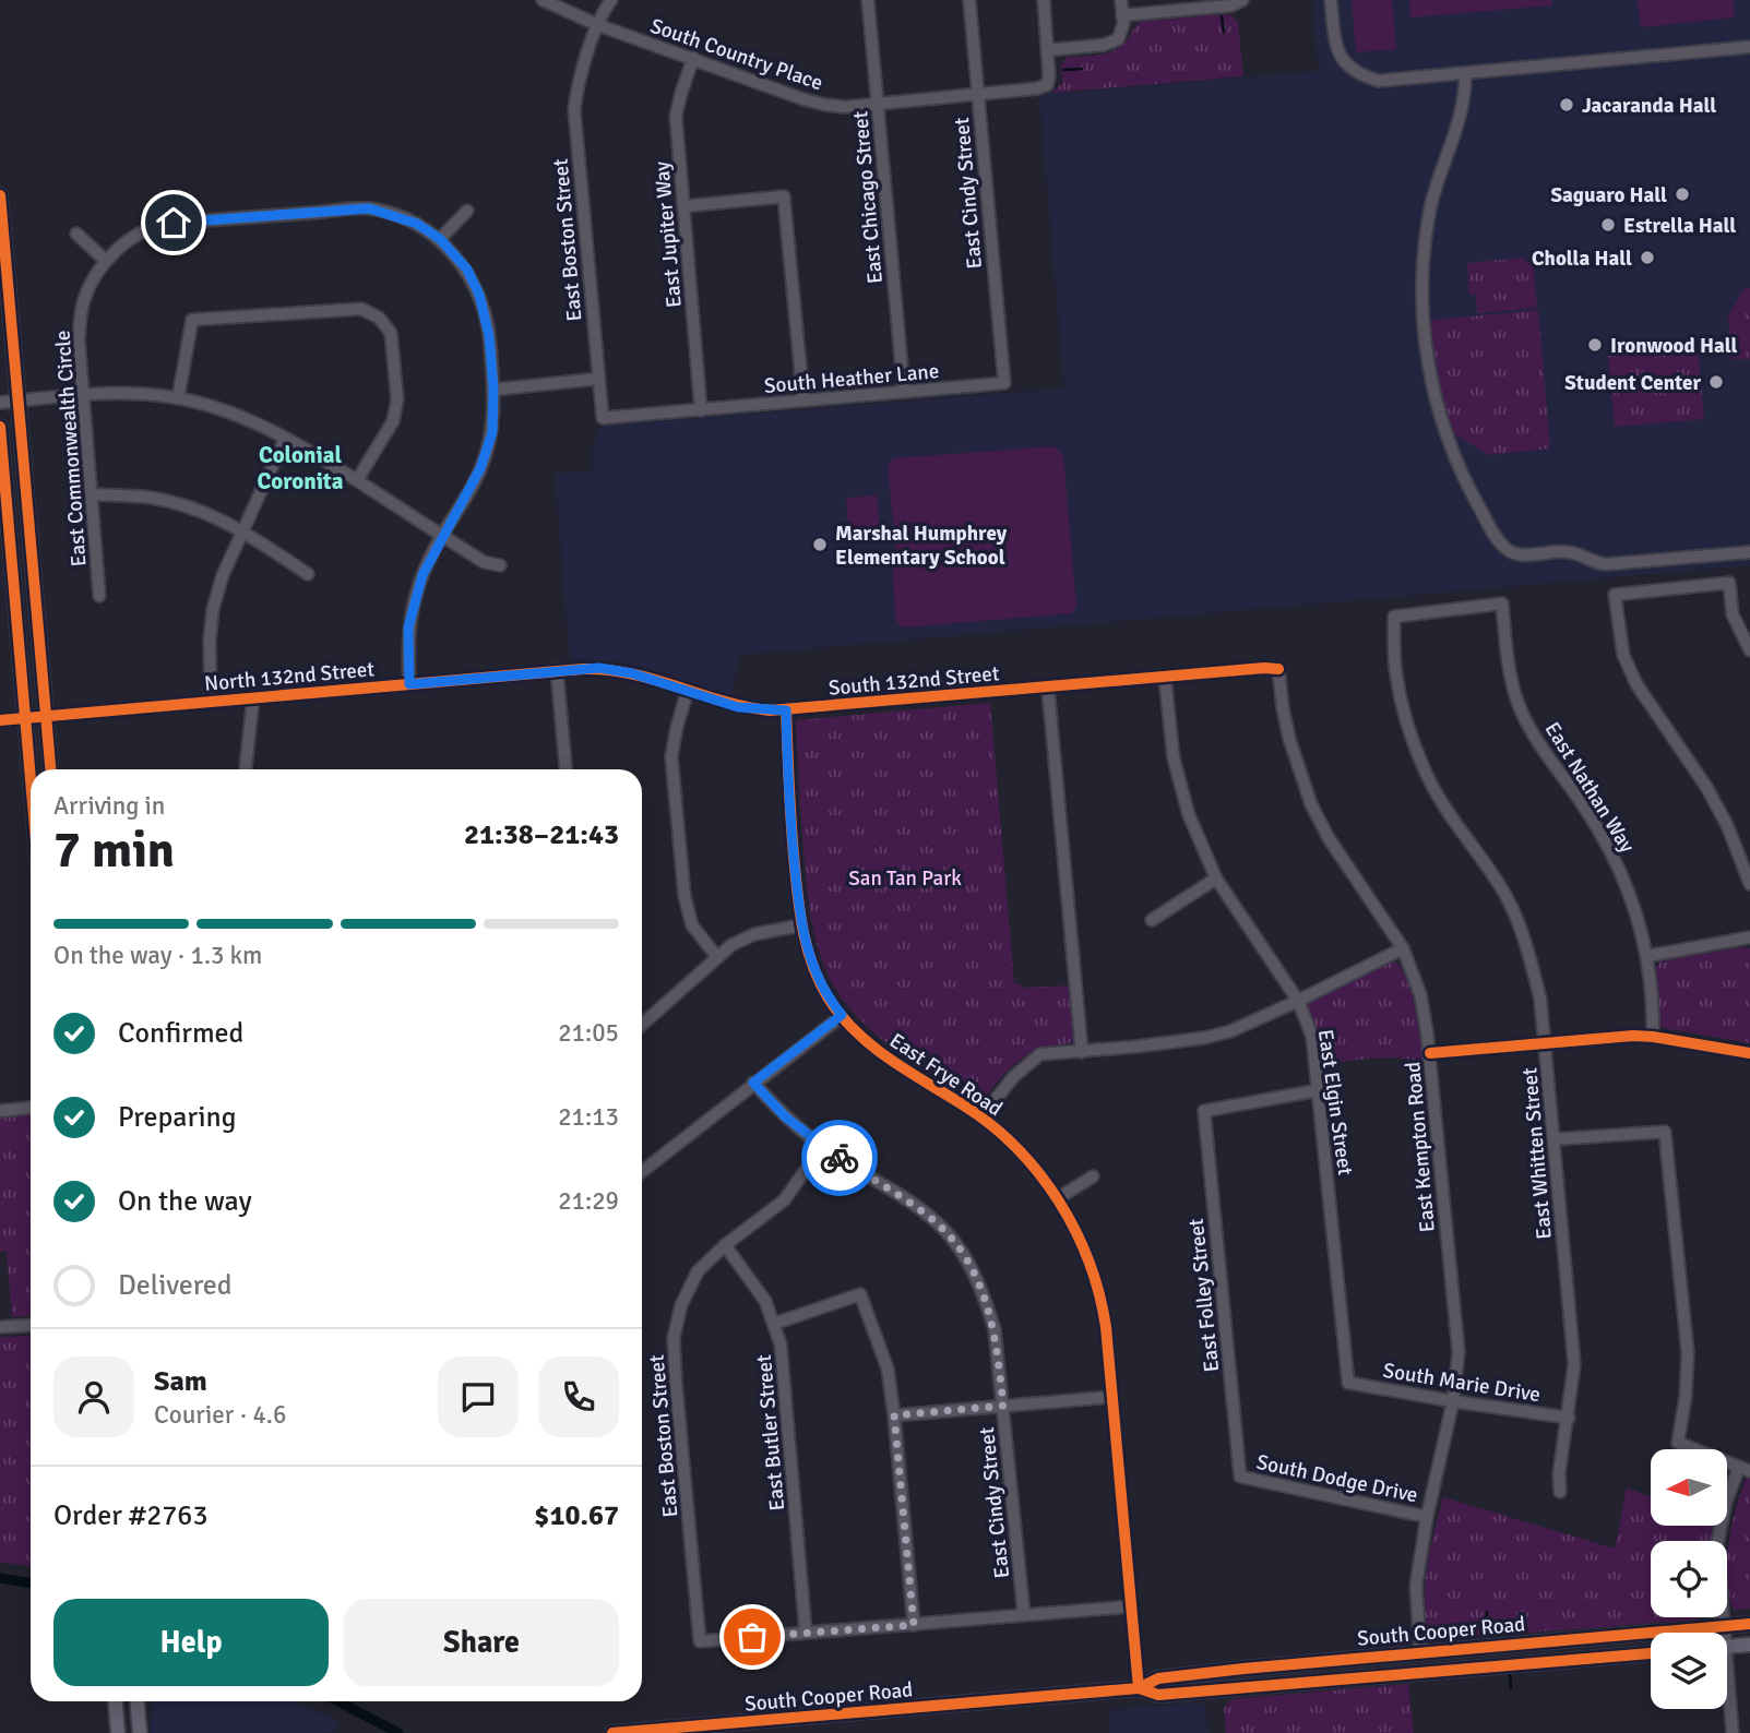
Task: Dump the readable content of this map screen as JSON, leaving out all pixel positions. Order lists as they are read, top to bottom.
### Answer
{
  "streets": {
    "main road": ["South Cooper Road"],
    "street": [
      "South Country Place",
      "East Cindy Street",
      "East Chicago Street",
      "East Jupiter Way",
      "East Boston Street",
      "South Heather Lane",
      "East Commonwealth Circle",
      "North 132nd Street",
      "South 132nd Street",
      "East Nathan Way",
      "East Frye Road",
      "East Elgin Street",
      "East Kempton Road",
      "East Whitten Street",
      "East Folley Street",
      "South Marie Drive",
      "East Butler Street",
      "South Dodge Drive"
    ]
  },
  "crossings": [
    ["South Country Place", "East Cindy Street"],
    ["South Country Place", "East Chicago Street"],
    ["South Country Place", "East Jupiter Way"],
    ["South Country Place", "East Boston Street"],
    ["East Cindy Street", "East Boston Street"],
    ["East Cindy Street", "South Heather Lane"],
    ["East Chicago Street", "South Heather Lane"],
    ["East Jupiter Way", "East Boston Street"],
    ["East Jupiter Way", "South Heather Lane"],
    ["East Boston Street", "South Heather Lane"],
    ["East Boston Street", "East Butler Street"],
    ["East Commonwealth Circle", "North 132nd Street"],
    ["North 132nd Street", "South 132nd Street"],
    ["South 132nd Street", "East Frye Road"],
    ["South 132nd Street", "East Elgin Street"],
    ["South 132nd Street", "East Kempton Road"],
    ["East Nathan Way", "East Whitten Street"],
    ["East Frye Road", "South Cooper Road"],
    ["East Elgin Street", "East Folley Street"],
    ["East Elgin Street", "South Marie Drive"],
    ["East Kempton Road", "South Marie Drive"],
    ["East Kempton Road", "South Dodge Drive"],
    ["East Kempton Road", "South Cooper Road"],
    ["East Whitten Street", "South Marie Drive"],
    ["East Folley Street", "South Dodge Drive"]
  ],
  "districts": ["Colonial Coronita"],
  "parks": ["San Tan Park"],
  "places": [
    "Jacaranda Hall",
    "Saguaro Hall",
    "Estrella Hall",
    "Cholla Hall",
    "Ironwood Hall",
    "Student Center",
    "Marshal Humphrey Elementary School"
  ],
  "north": "left",
  "page": {
    "heading": ["7 min", "Arriving in", "21:38–21:43"],
    "panel": [
      "Sam",
      "Courier · 4.6",
      "Order #2763",
      "$10.67"
    ],
    "bar": "On the way · 1.3 km",
    "list": [
      ["Confirmed", "21:05"],
      ["Preparing", "21:13"],
      ["On the way", "21:29"],
      "Delivered"
    ],
    "buttons": ["Help", "Share"]
  }
}
